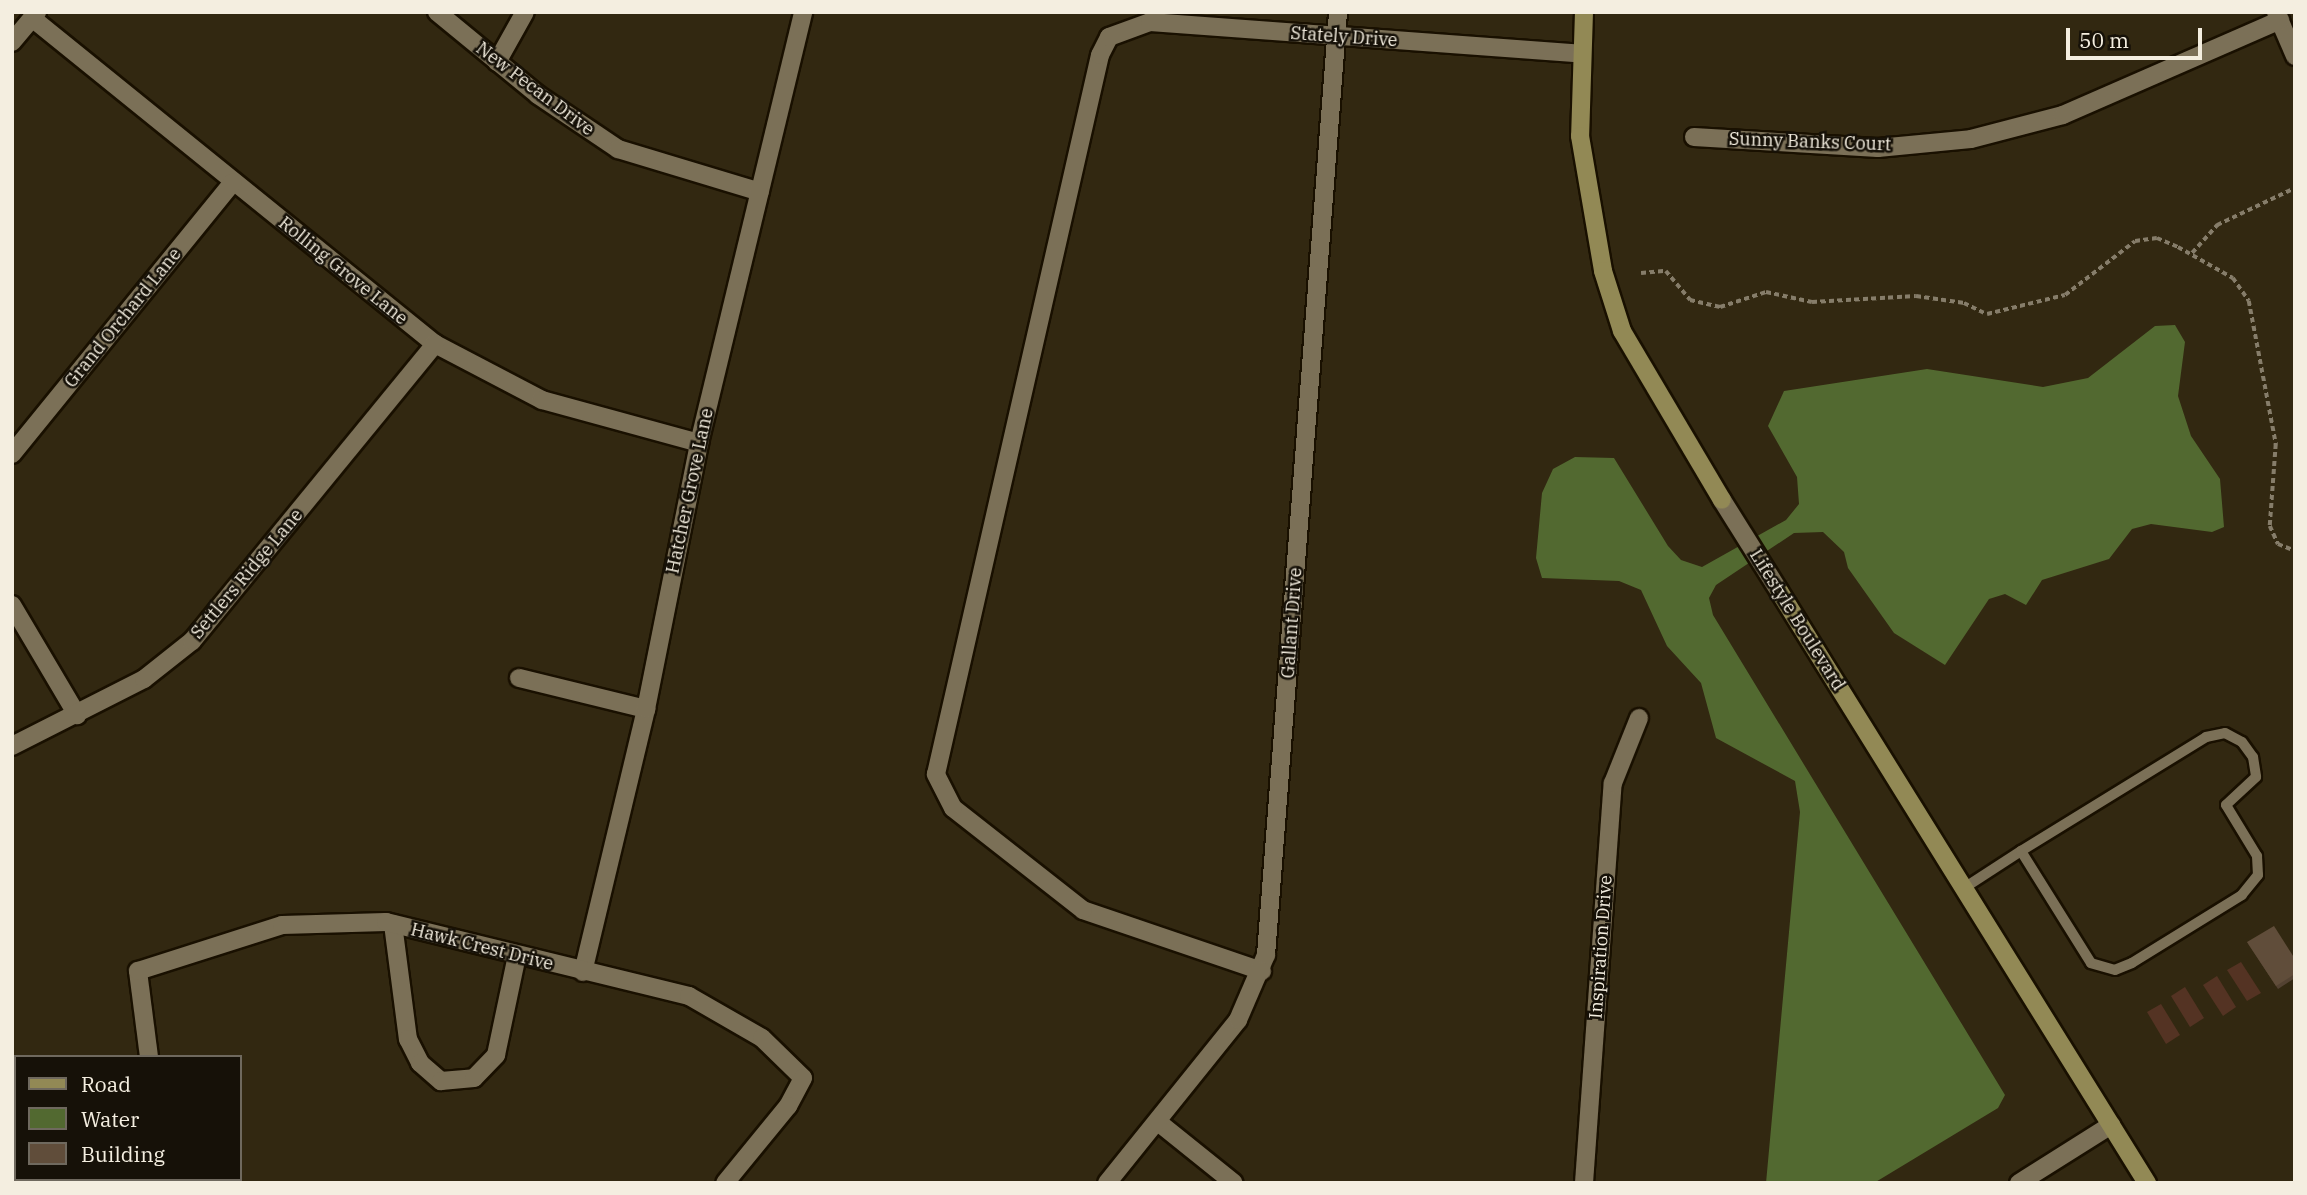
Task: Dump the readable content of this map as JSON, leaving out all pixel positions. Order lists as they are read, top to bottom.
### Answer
{
  "streets": {
    "street": [
      "Stately Drive",
      "New Pecan Drive",
      "Sunny Banks Court",
      "Rolling Grove Lane",
      "Grand Orchard Lane",
      "Hatcher Grove Lane",
      "Settlers Ridge Lane",
      "Lifestyle Boulevard",
      "Gallant Drive",
      "Hawk Crest Drive",
      "Inspiration Drive"
    ]
  },
  "crossings": [
    ["Stately Drive", "Lifestyle Boulevard"],
    ["Stately Drive", "Gallant Drive"],
    ["New Pecan Drive", "Hatcher Grove Lane"],
    ["Rolling Grove Lane", "Grand Orchard Lane"],
    ["Rolling Grove Lane", "Hatcher Grove Lane"],
    ["Rolling Grove Lane", "Settlers Ridge Lane"],
    ["Hatcher Grove Lane", "Hawk Crest Drive"]
  ],
  "legend": ["Road", "Water", "Building"],
  "scale_bar": "50 m"
}
